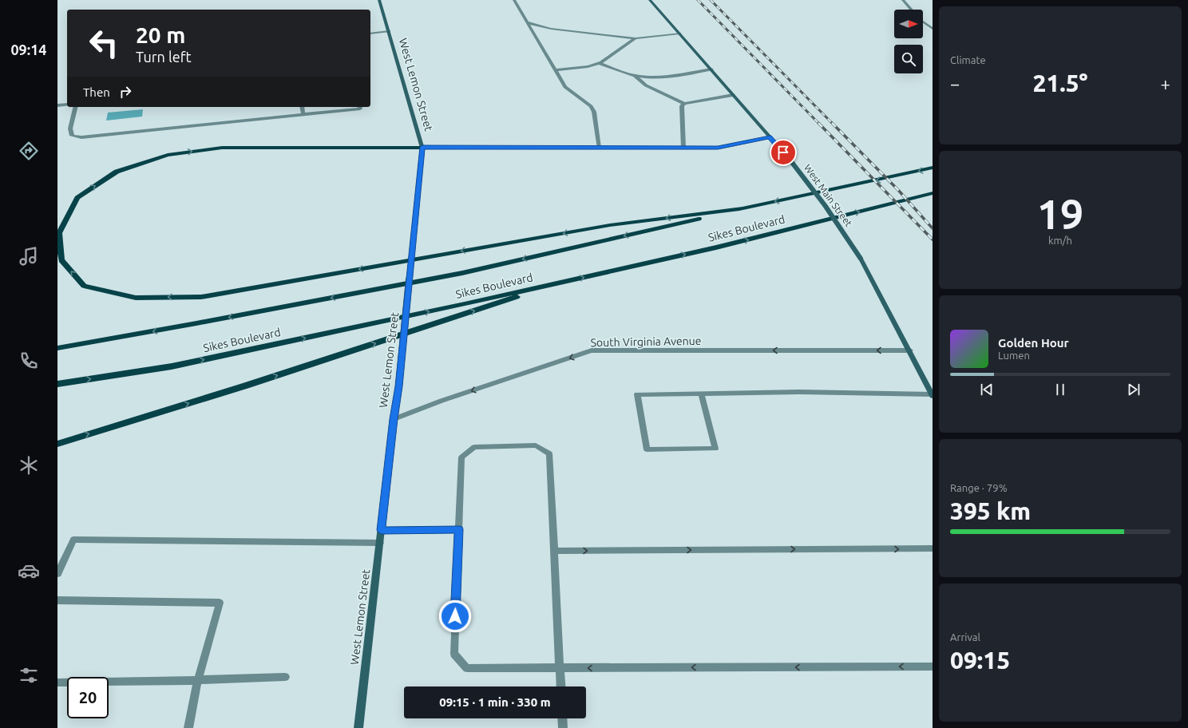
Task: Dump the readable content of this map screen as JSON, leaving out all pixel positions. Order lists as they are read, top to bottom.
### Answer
{
  "streets": {
    "main road": ["West Lemon Street", "West Main Street", "Sikes Boulevard"],
    "street": ["South Virginia Avenue"]
  },
  "crossings": [
    ["West Lemon Street", "South Virginia Avenue"],
    ["West Main Street", "South Virginia Avenue"]
  ],
  "north": "right",
  "page": {
    "tabs": "09:14",
    "tile": [
      "Climate",
      ["19", "km/h"],
      ["Range · 79%", "395 km"],
      ["Arrival", "09:15"]
    ],
    "turn": ["20 m", "Turn left"],
    "heat": ["−", "21.5°", "+"],
    "then": "Then",
    "song": ["Golden Hour", "Lumen"],
    "limit": "20",
    "trip": "09:15 · 1 min · 330 m"
  }
}
